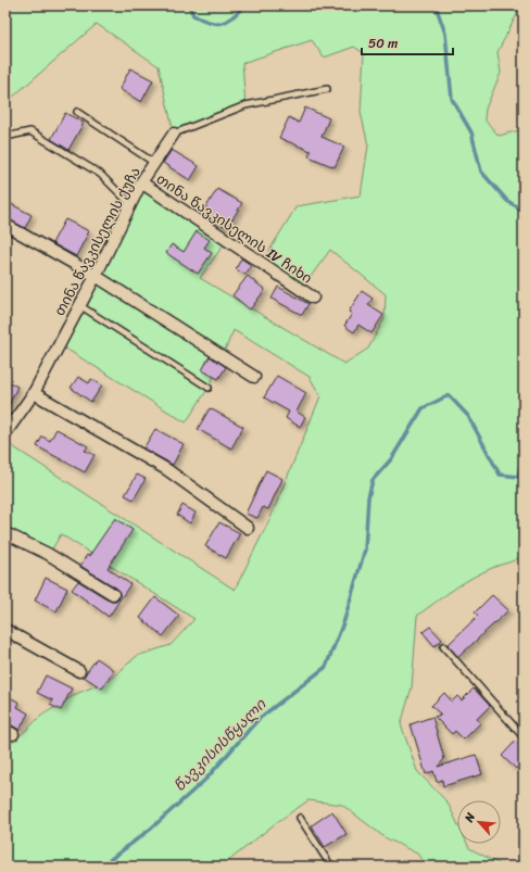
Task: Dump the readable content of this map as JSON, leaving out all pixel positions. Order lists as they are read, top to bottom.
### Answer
{
  "streets": {
    "street": ["თინა წავკისელის IV ჩიხი", "თინა წავკისელის ქუჩა"]
  },
  "crossings": [
    ["თინა წავკისელის IV ჩიხი", "თინა წავკისელის ქუჩა"]
  ],
  "water": ["წავკისისწყალი"],
  "scale_bar": "50 m",
  "north": "top left"
}
